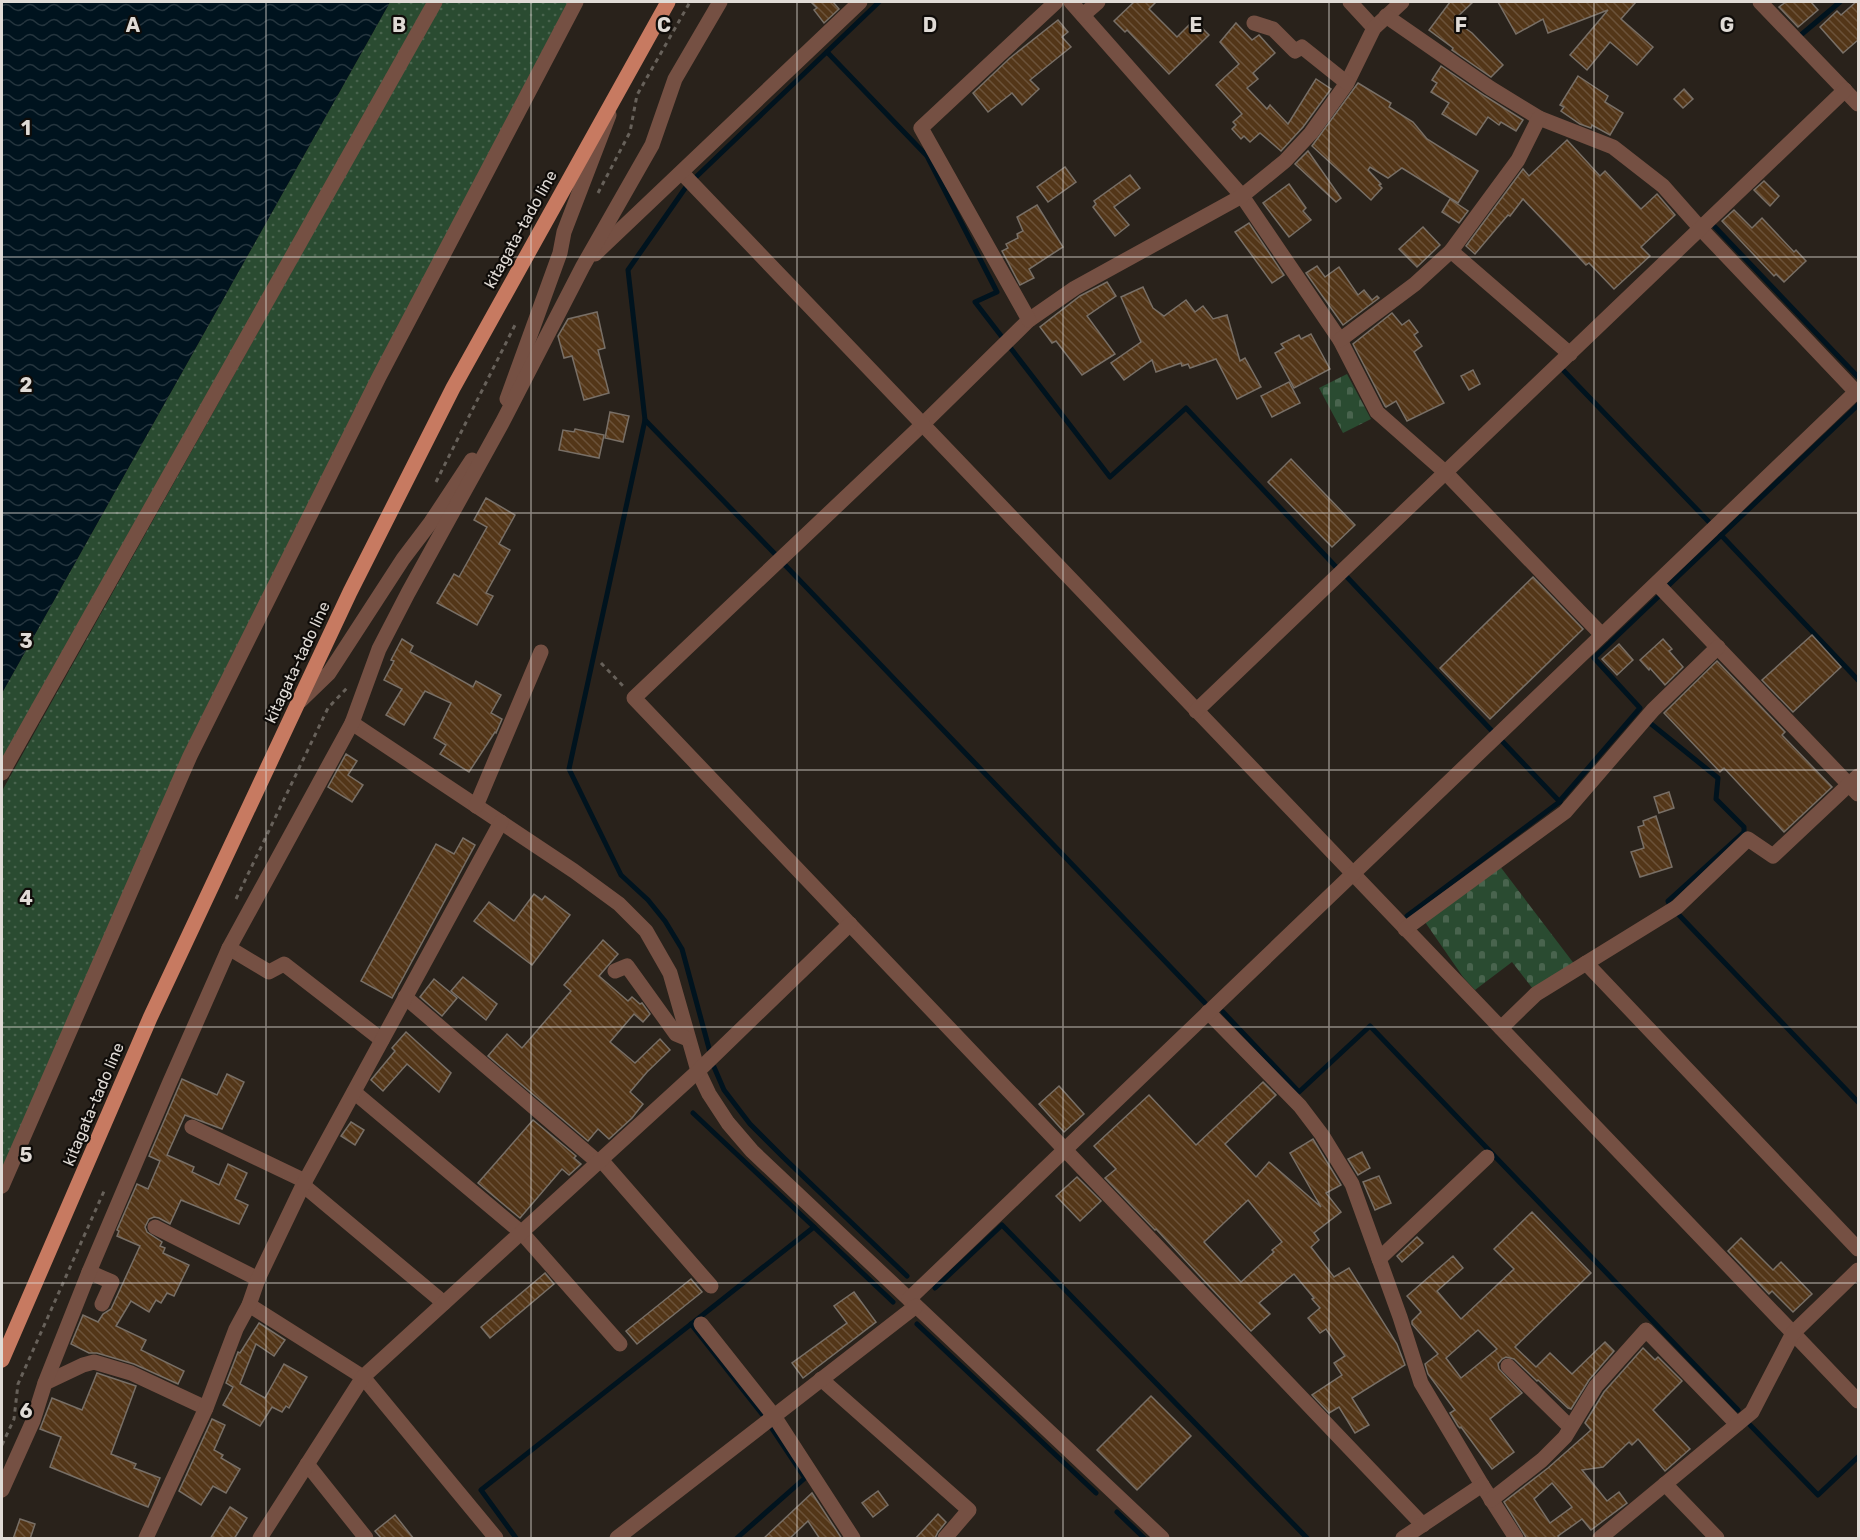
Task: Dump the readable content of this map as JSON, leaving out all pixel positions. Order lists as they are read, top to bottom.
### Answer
{
  "streets": {
    "main road": ["kitagata-tado line"]
  },
  "grid": {
    "columns": [
      "A",
      "B",
      "C",
      "D",
      "E",
      "F",
      "G"
    ],
    "rows": [
      "1",
      "2",
      "3",
      "4",
      "5",
      "6"
    ]
  }
}
